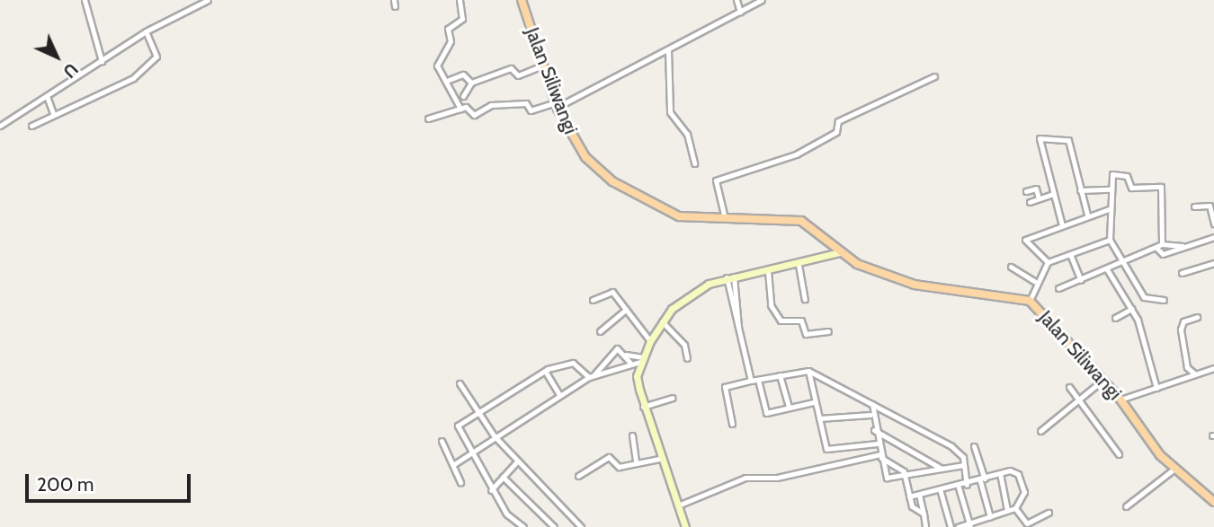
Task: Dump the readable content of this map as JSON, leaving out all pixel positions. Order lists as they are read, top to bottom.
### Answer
{
  "streets": {
    "main road": ["Jalan Siliwangi"]
  },
  "scale_bar": "200 m",
  "north": "bottom right"
}
